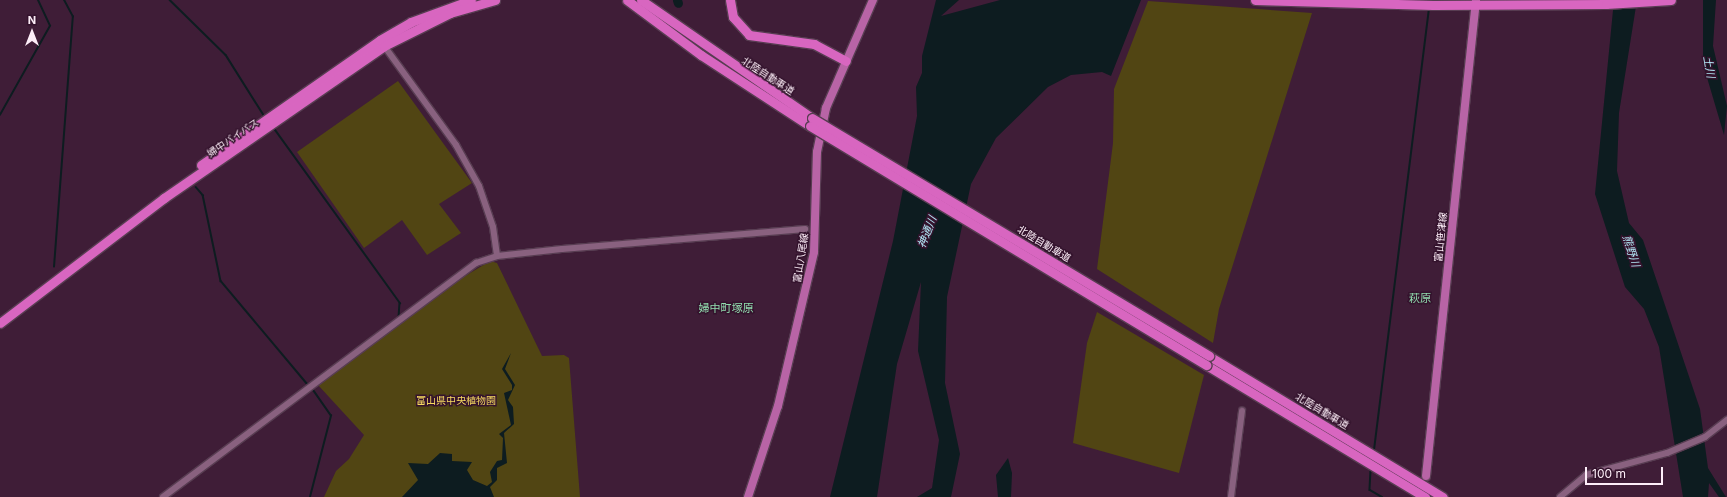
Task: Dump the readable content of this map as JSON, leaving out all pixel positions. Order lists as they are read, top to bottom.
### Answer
{
  "streets": {
    "highway": ["北陸自動車道", "婦中バイパス"],
    "main road": ["富山笹津線", "富山八尾線"]
  },
  "districts": ["萩原", "婦中町塚原"],
  "water": ["土川", "神通川", "熊野川"],
  "parks": ["富山県中央植物園"],
  "scale_bar": "100 m",
  "north": "top"
}
